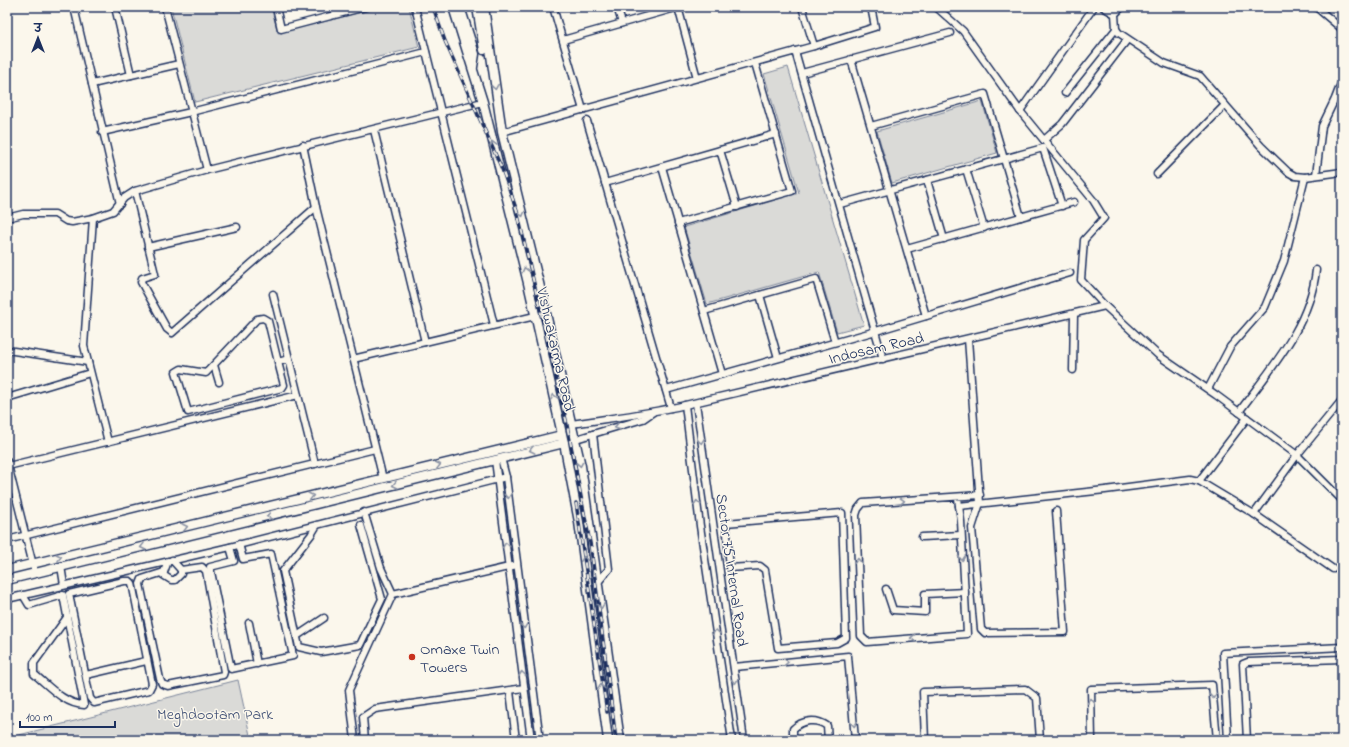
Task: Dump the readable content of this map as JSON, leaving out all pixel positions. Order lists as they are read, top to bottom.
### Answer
{
  "streets": {
    "main road": ["Vishwakarma Road"],
    "street": ["Indosam Road", "Sector 75 Internal Road"]
  },
  "crossings": [
    ["Indosam Road", "Vishwakarma Road"],
    ["Indosam Road", "Sector 75 Internal Road"]
  ],
  "parks": ["Meghdootam Park"],
  "places": ["Omaxe Twin Towers"],
  "scale_bar": "100 m",
  "north": "top"
}
